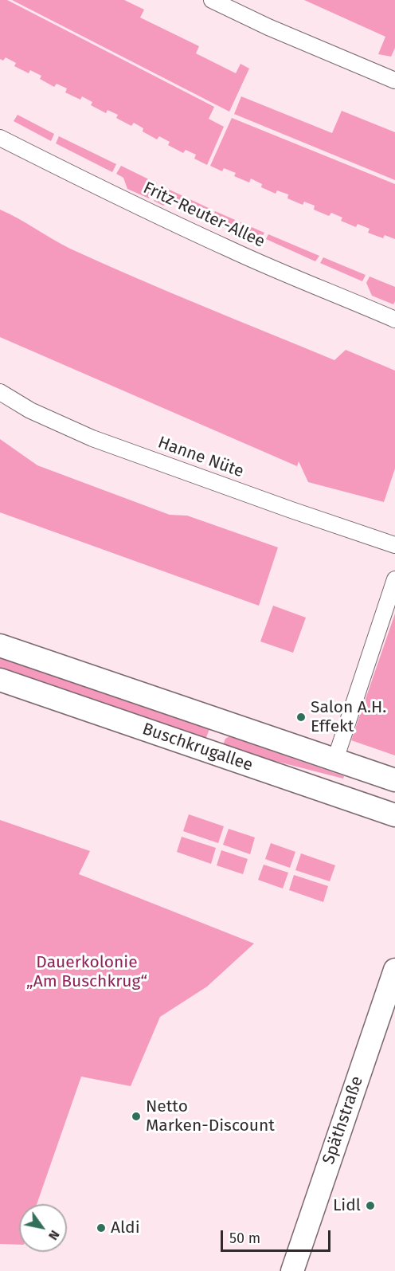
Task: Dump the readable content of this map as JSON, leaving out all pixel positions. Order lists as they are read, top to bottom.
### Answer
{
  "streets": {
    "main road": ["Buschkrugallee", "Späthstraße"],
    "street": ["Fritz-Reuter-Allee", "Hanne Nüte"]
  },
  "parks": ["Dauerkolonie „Am Buschkrug“"],
  "places": [
    "Salon A.H. Effekt",
    "Netto Marken-Discount",
    "Lidl",
    "Aldi"
  ],
  "scale_bar": "50 m",
  "north": "bottom right"
}
